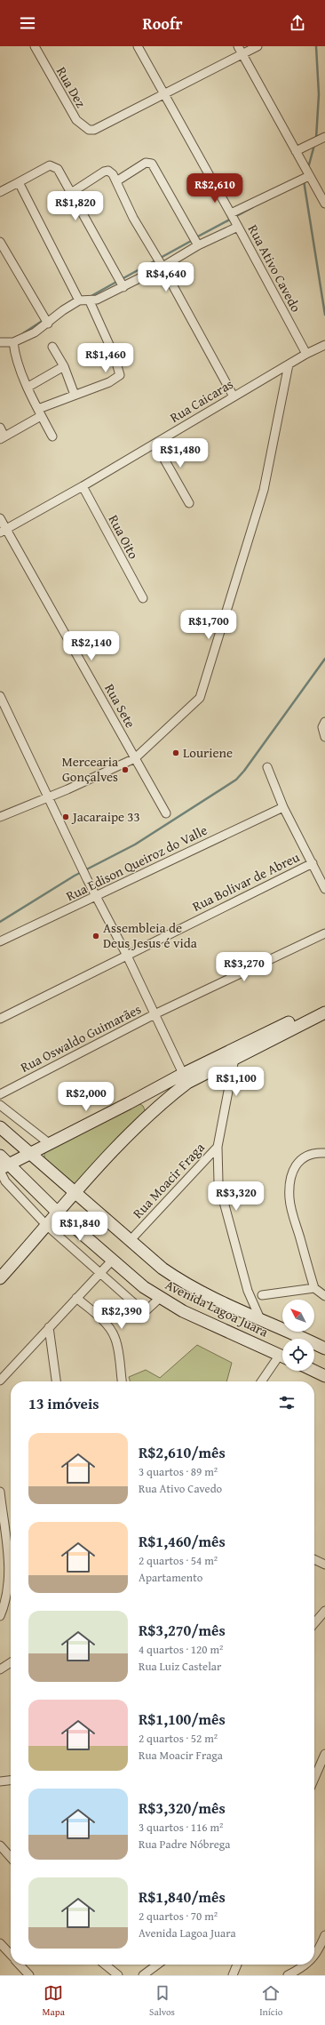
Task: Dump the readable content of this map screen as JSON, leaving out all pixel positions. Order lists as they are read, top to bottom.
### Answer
{
  "streets": {
    "main road": ["Avenida Lagoa Juara"],
    "street": [
      "Rua Dez",
      "Rua Ativo Cavedo",
      "Rua Caicaras",
      "Rua Oito",
      "Rua Sete",
      "Rua Edison Queiroz do Valle",
      "Rua Bolivar de Abreu",
      "Rua Oswaldo Guimarães",
      "Rua Moacir Fraga"
    ]
  },
  "crossings": [
    ["Rua Dez", "Rua Ativo Cavedo"],
    ["Rua Ativo Cavedo", "Rua Caicaras"],
    ["Rua Caicaras", "Rua Oito"],
    ["Rua Caicaras", "Rua Sete"],
    ["Rua Moacir Fraga", "Avenida Lagoa Juara"]
  ],
  "places": [
    "Louriene",
    "Mercearia Gonçalves",
    "Jacaraipe 33",
    "Assembleia de Deus Jesus é vida"
  ],
  "north": "top left",
  "page": {
    "header": "Roofr",
    "price": [
      "R$2,610",
      "R$1,820",
      "R$4,640",
      "R$1,460",
      "R$1,480",
      "R$1,700",
      "R$2,140",
      "R$3,270",
      "R$1,100",
      "R$2,000",
      "R$3,320",
      "R$1,840",
      "R$2,390"
    ],
    "heading": "13 imóveis",
    "list": [
      {
        "name": "R$2,610/mês",
        "note": "3 quartos · 89 m² · Rua Ativo Cavedo"
      },
      {
        "name": "R$1,460/mês",
        "note": "2 quartos · 54 m² · Apartamento"
      },
      {
        "name": "R$3,270/mês",
        "note": "4 quartos · 120 m² · Rua Luiz Castelar"
      },
      {
        "name": "R$1,100/mês",
        "note": "2 quartos · 52 m² · Rua Moacir Fraga"
      },
      {
        "name": "R$3,320/mês",
        "note": "3 quartos · 116 m² · Rua Padre Nóbrega"
      },
      {
        "name": "R$1,840/mês",
        "note": "2 quartos · 70 m² · Avenida Lagoa Juara"
      }
    ],
    "tabs": ["Mapa", "Salvos", "Início"]
  }
}
